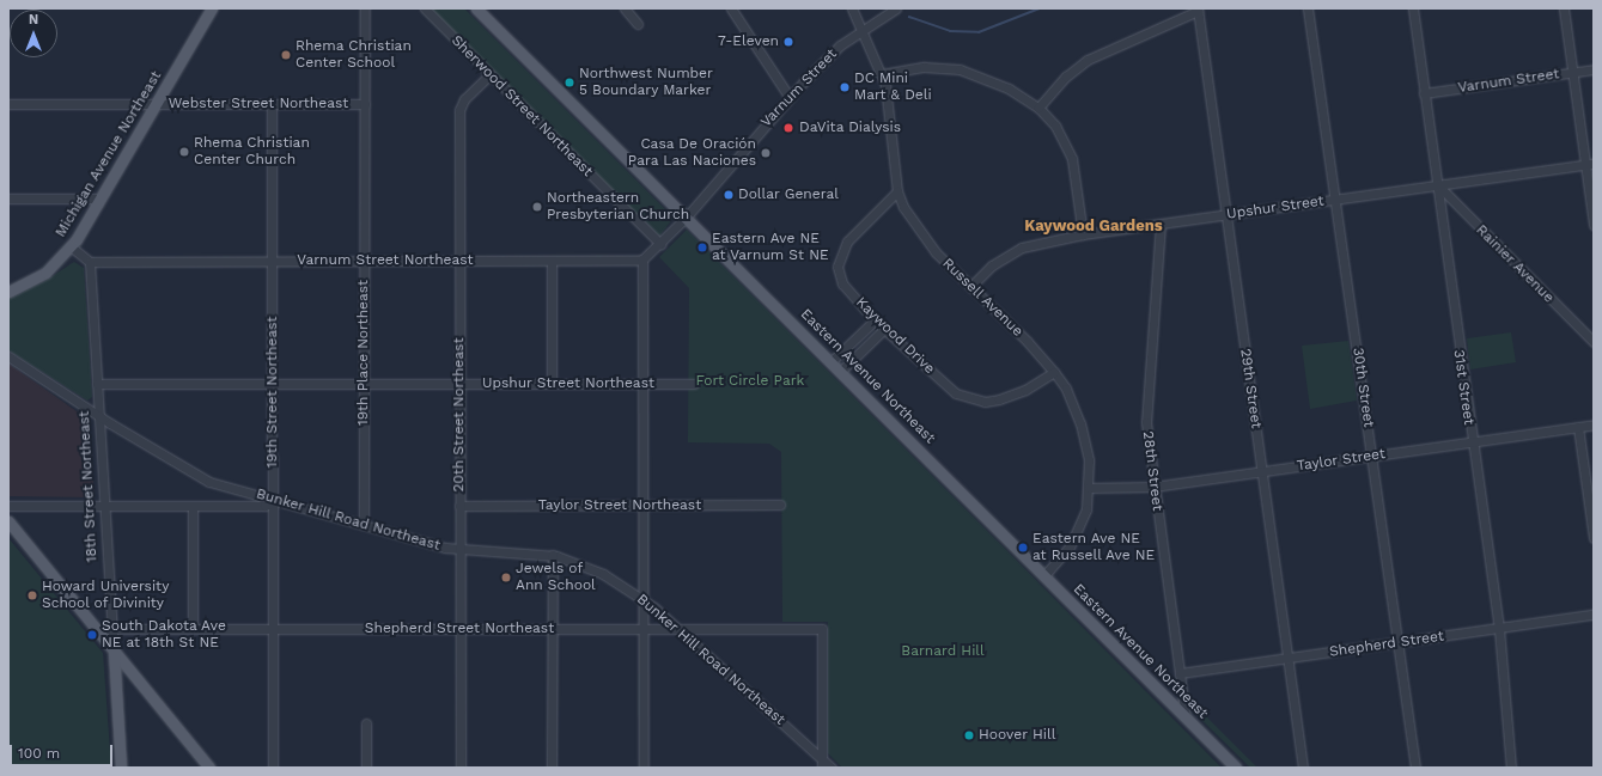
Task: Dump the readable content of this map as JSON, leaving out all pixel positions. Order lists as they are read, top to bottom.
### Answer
{
  "streets": {
    "main road": ["Michigan Avenue Northeast", "Eastern Avenue Northeast", "18th Street Northeast"],
    "street": [
      "Varnum Street",
      "Webster Street Northeast",
      "Sherwood Street Northeast",
      "Upshur Street",
      "Varnum Street Northeast",
      "Rainier Avenue",
      "Russell Avenue",
      "Kaywood Drive",
      "19th Place Northeast",
      "Upshur Street Northeast",
      "30th Street",
      "31st Street",
      "29th Street",
      "19th Street Northeast",
      "20th Street Northeast",
      "Taylor Street",
      "28th Street",
      "Taylor Street Northeast",
      "Bunker Hill Road Northeast",
      "Shepherd Street Northeast",
      "Shepherd Street"
    ]
  },
  "crossings": [
    ["Varnum Street", "Russell Avenue"],
    ["Varnum Street", "Eastern Avenue Northeast"],
    ["Varnum Street", "31st Street"],
    ["Webster Street Northeast", "Michigan Avenue Northeast"],
    ["Webster Street Northeast", "19th Place Northeast"],
    ["Webster Street Northeast", "19th Street Northeast"],
    ["Sherwood Street Northeast", "20th Street Northeast"],
    ["Upshur Street", "Rainier Avenue"],
    ["Upshur Street", "Russell Avenue"],
    ["Upshur Street", "30th Street"],
    ["Upshur Street", "31st Street"],
    ["Upshur Street", "29th Street"],
    ["Upshur Street", "28th Street"],
    ["Varnum Street Northeast", "19th Place Northeast"],
    ["Varnum Street Northeast", "19th Street Northeast"],
    ["Varnum Street Northeast", "20th Street Northeast"],
    ["Varnum Street Northeast", "18th Street Northeast"],
    ["Rainier Avenue", "31st Street"],
    ["Russell Avenue", "Kaywood Drive"],
    ["Russell Avenue", "Eastern Avenue Northeast"],
    ["Russell Avenue", "Taylor Street"],
    ["19th Place Northeast", "Upshur Street Northeast"],
    ["19th Place Northeast", "Bunker Hill Road Northeast"],
    ["Eastern Avenue Northeast", "28th Street"],
    ["Upshur Street Northeast", "19th Street Northeast"],
    ["Upshur Street Northeast", "20th Street Northeast"],
    ["Upshur Street Northeast", "18th Street Northeast"],
    ["30th Street", "Taylor Street"],
    ["30th Street", "Shepherd Street"],
    ["31st Street", "Taylor Street"],
    ["31st Street", "Shepherd Street"],
    ["29th Street", "Taylor Street"],
    ["29th Street", "Shepherd Street"],
    ["19th Street Northeast", "Bunker Hill Road Northeast"],
    ["19th Street Northeast", "Shepherd Street Northeast"],
    ["20th Street Northeast", "Taylor Street Northeast"],
    ["20th Street Northeast", "Bunker Hill Road Northeast"],
    ["20th Street Northeast", "Shepherd Street Northeast"],
    ["Taylor Street", "28th Street"],
    ["28th Street", "Shepherd Street"],
    ["18th Street Northeast", "Bunker Hill Road Northeast"],
    ["18th Street Northeast", "Shepherd Street Northeast"],
    ["Bunker Hill Road Northeast", "Shepherd Street Northeast"]
  ],
  "districts": ["Kaywood Gardens"],
  "parks": ["Fort Circle Park", "Barnard Hill"],
  "places": [
    "7-Eleven",
    "Rhema Christian Center School",
    "Northwest Number 5 Boundary Marker",
    "DC Mini Mart & Deli",
    "DaVita Dialysis",
    "Rhema Christian Center Church",
    "Casa De Oración Para Las Naciones",
    "Dollar General",
    "Northeastern Presbyterian Church",
    "Eastern Ave NE at Varnum St NE",
    "Eastern Ave NE at Russell Ave NE",
    "Jewels of Ann School",
    "Howard University School of Divinity",
    "South Dakota Ave NE at 18th St NE",
    "Hoover Hill"
  ],
  "scale_bar": "100 m",
  "north": "top"
}
